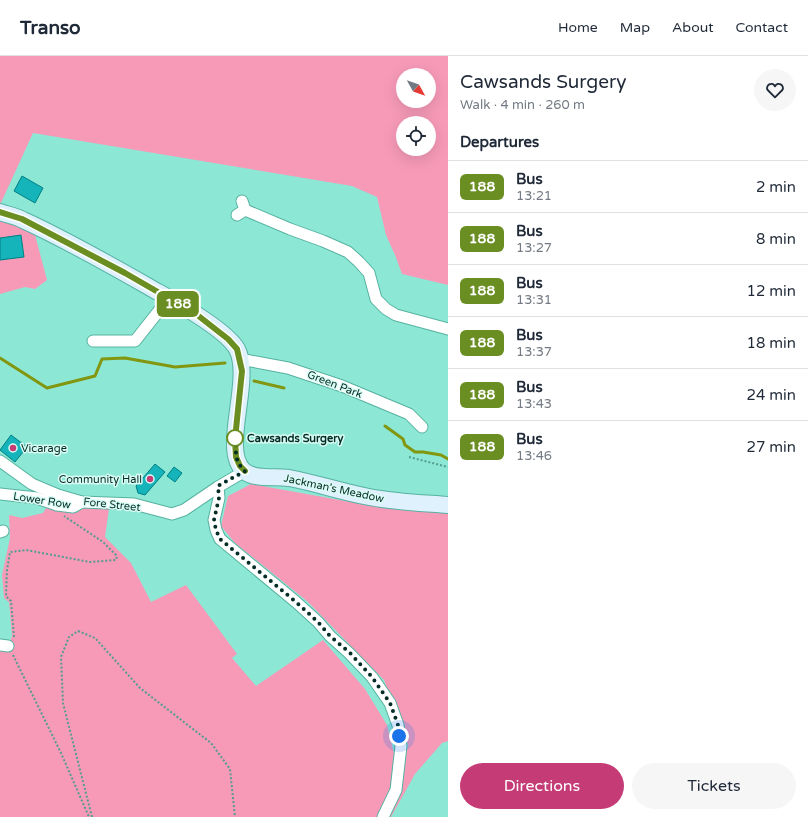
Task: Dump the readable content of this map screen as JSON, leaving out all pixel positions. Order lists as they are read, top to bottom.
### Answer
{
  "streets": {
    "street": [
      "Green Park",
      "Jackman's Meadow",
      "Lower Row",
      "Fore Street"
    ]
  },
  "crossings": [
    ["Jackman's Meadow", "Fore Street"],
    ["Lower Row", "Fore Street"]
  ],
  "places": ["Cawsands Surgery", "Vicarage", "Community Hall"],
  "lines": ["bus line 188"],
  "north": "bottom right",
  "page": {
    "header": "Transo",
    "nav": [
      "Home",
      "Map",
      "About",
      "Contact"
    ],
    "on_map": "188",
    "heading": [
      ["Cawsands Surgery", "Walk · 4 min · 260 m"],
      "Departures"
    ],
    "list": [
      {
        "mark": "188",
        "name": "Bus",
        "note": "13:21",
        "value": "2 min"
      },
      {
        "mark": "188",
        "name": "Bus",
        "note": "13:27",
        "value": "8 min"
      },
      {
        "mark": "188",
        "name": "Bus",
        "note": "13:31",
        "value": "12 min"
      },
      {
        "mark": "188",
        "name": "Bus",
        "note": "13:37",
        "value": "18 min"
      },
      {
        "mark": "188",
        "name": "Bus",
        "note": "13:43",
        "value": "24 min"
      },
      {
        "mark": "188",
        "name": "Bus",
        "note": "13:46",
        "value": "27 min"
      }
    ],
    "buttons": ["Directions", "Tickets"]
  }
}
